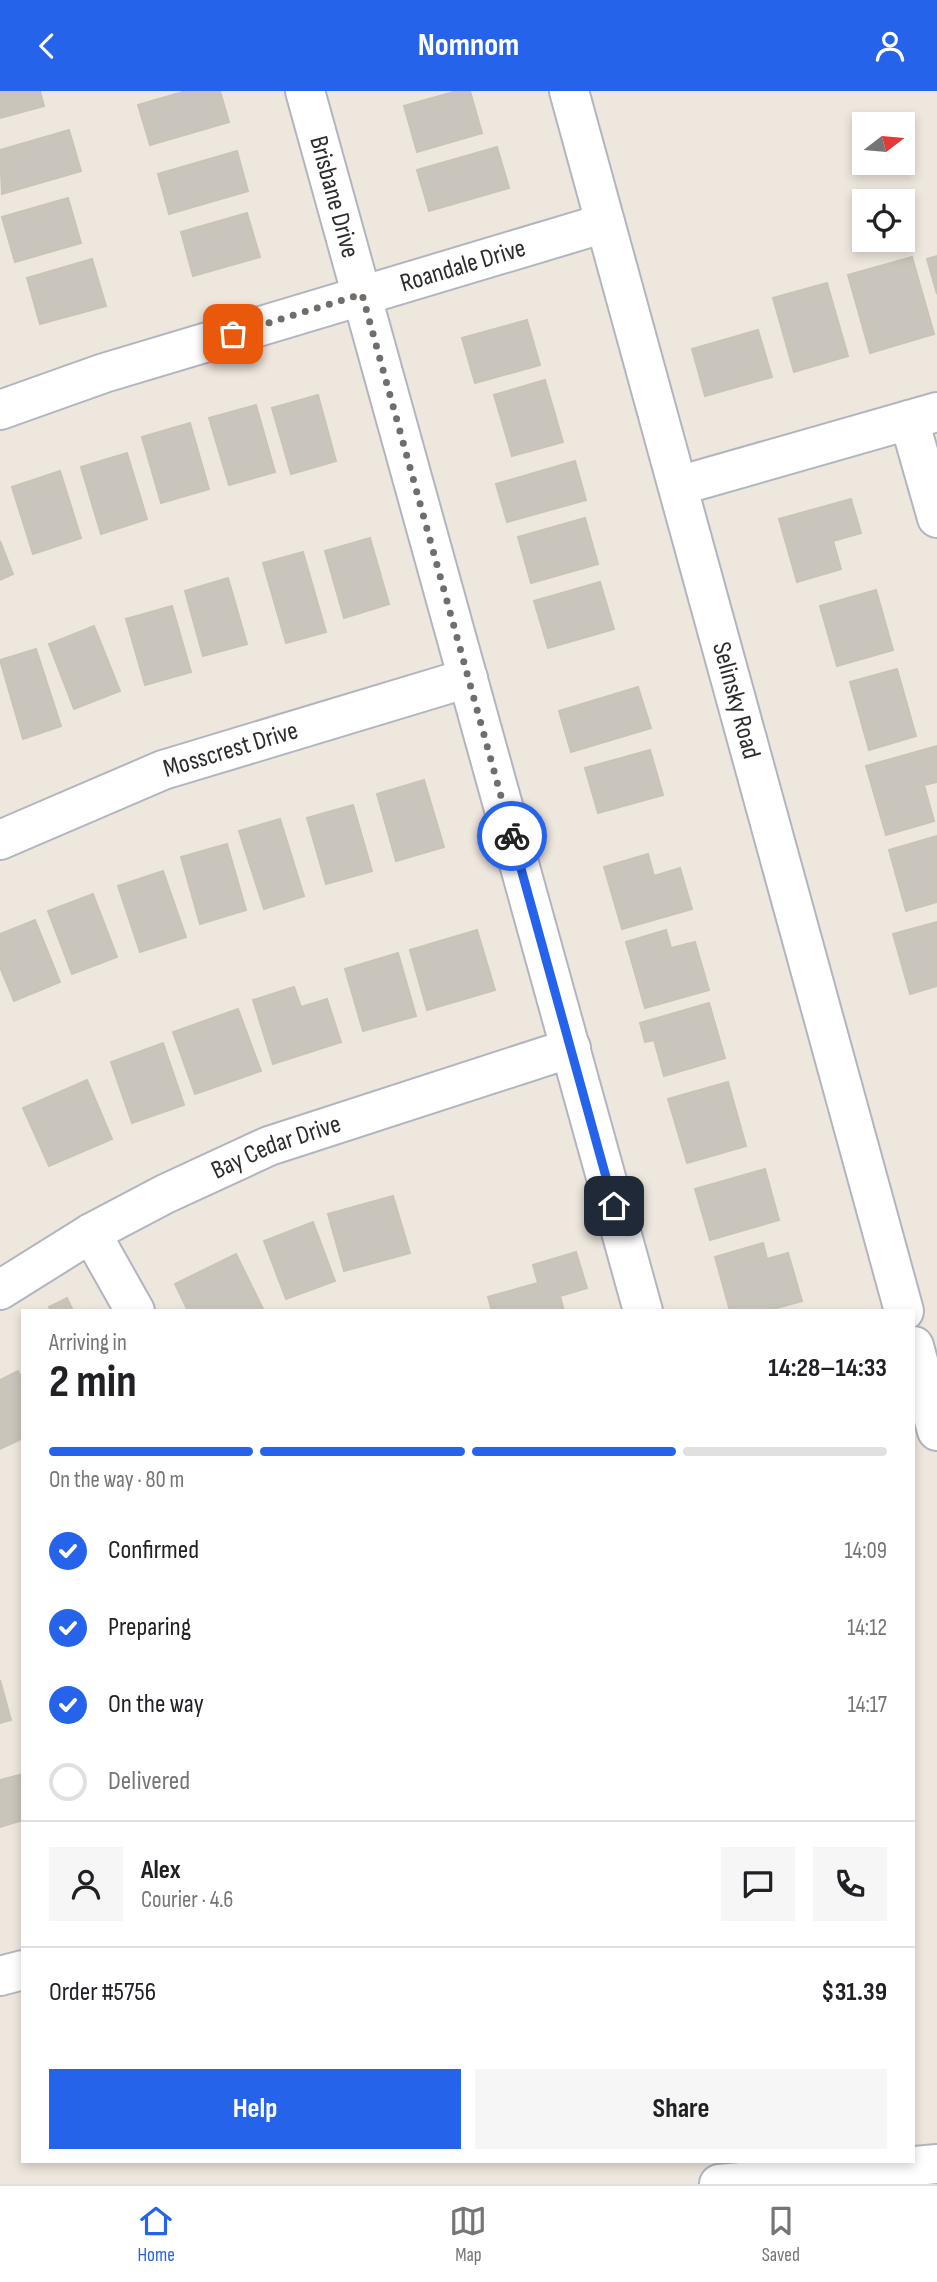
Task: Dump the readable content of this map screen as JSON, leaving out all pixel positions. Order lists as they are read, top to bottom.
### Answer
{
  "streets": {
    "street": [
      "Brisbane Drive",
      "Roandale Drive",
      "Selinsky Road",
      "Mosscrest Drive",
      "Bay Cedar Drive"
    ]
  },
  "crossings": [
    ["Brisbane Drive", "Roandale Drive"],
    ["Brisbane Drive", "Mosscrest Drive"],
    ["Brisbane Drive", "Bay Cedar Drive"],
    ["Roandale Drive", "Selinsky Road"]
  ],
  "north": "right",
  "page": {
    "header": "Nomnom",
    "heading": ["2 min", "Arriving in", "14:28–14:33"],
    "panel": [
      "Alex",
      "Courier · 4.6",
      "Order #5756",
      "$31.39"
    ],
    "bar": "On the way · 80 m",
    "list": [
      ["Confirmed", "14:09"],
      ["Preparing", "14:12"],
      ["On the way", "14:17"],
      "Delivered"
    ],
    "buttons": ["Help", "Share"],
    "tabs": ["Home", "Map", "Saved"]
  }
}
